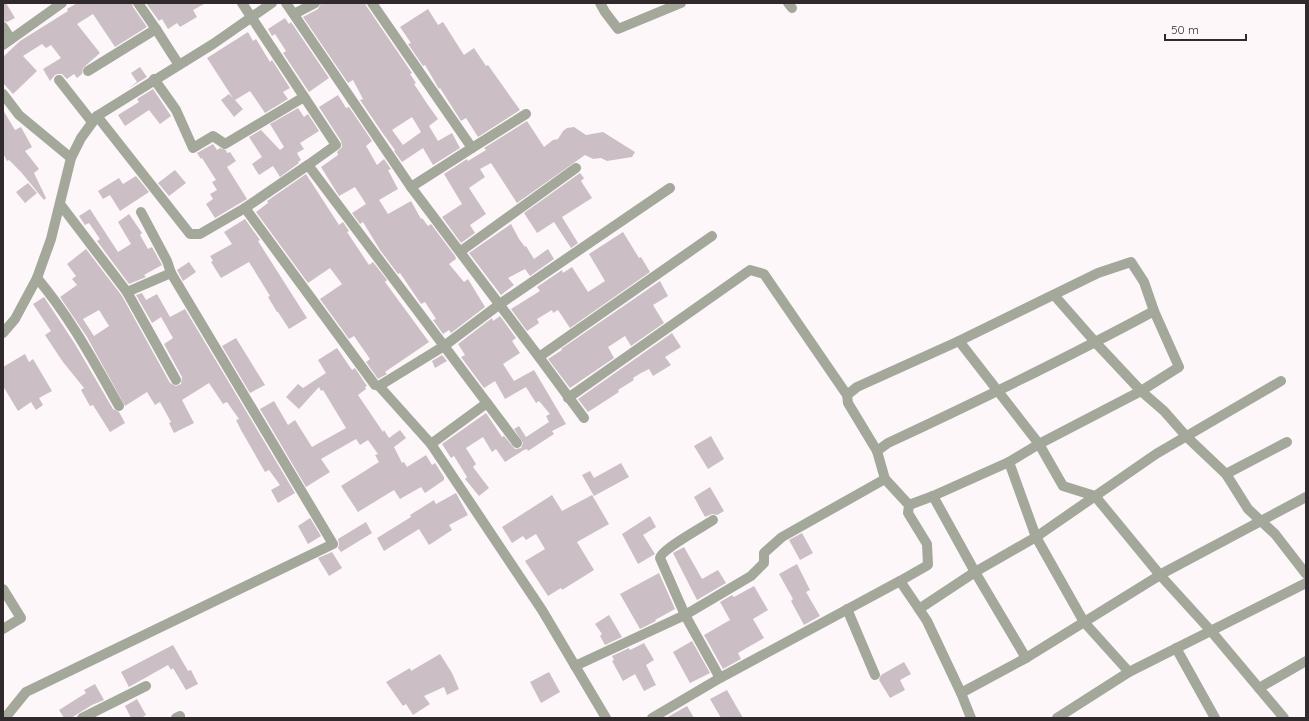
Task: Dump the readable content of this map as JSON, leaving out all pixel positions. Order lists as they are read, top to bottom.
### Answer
{
  "scale_bar": "50 m"
}
